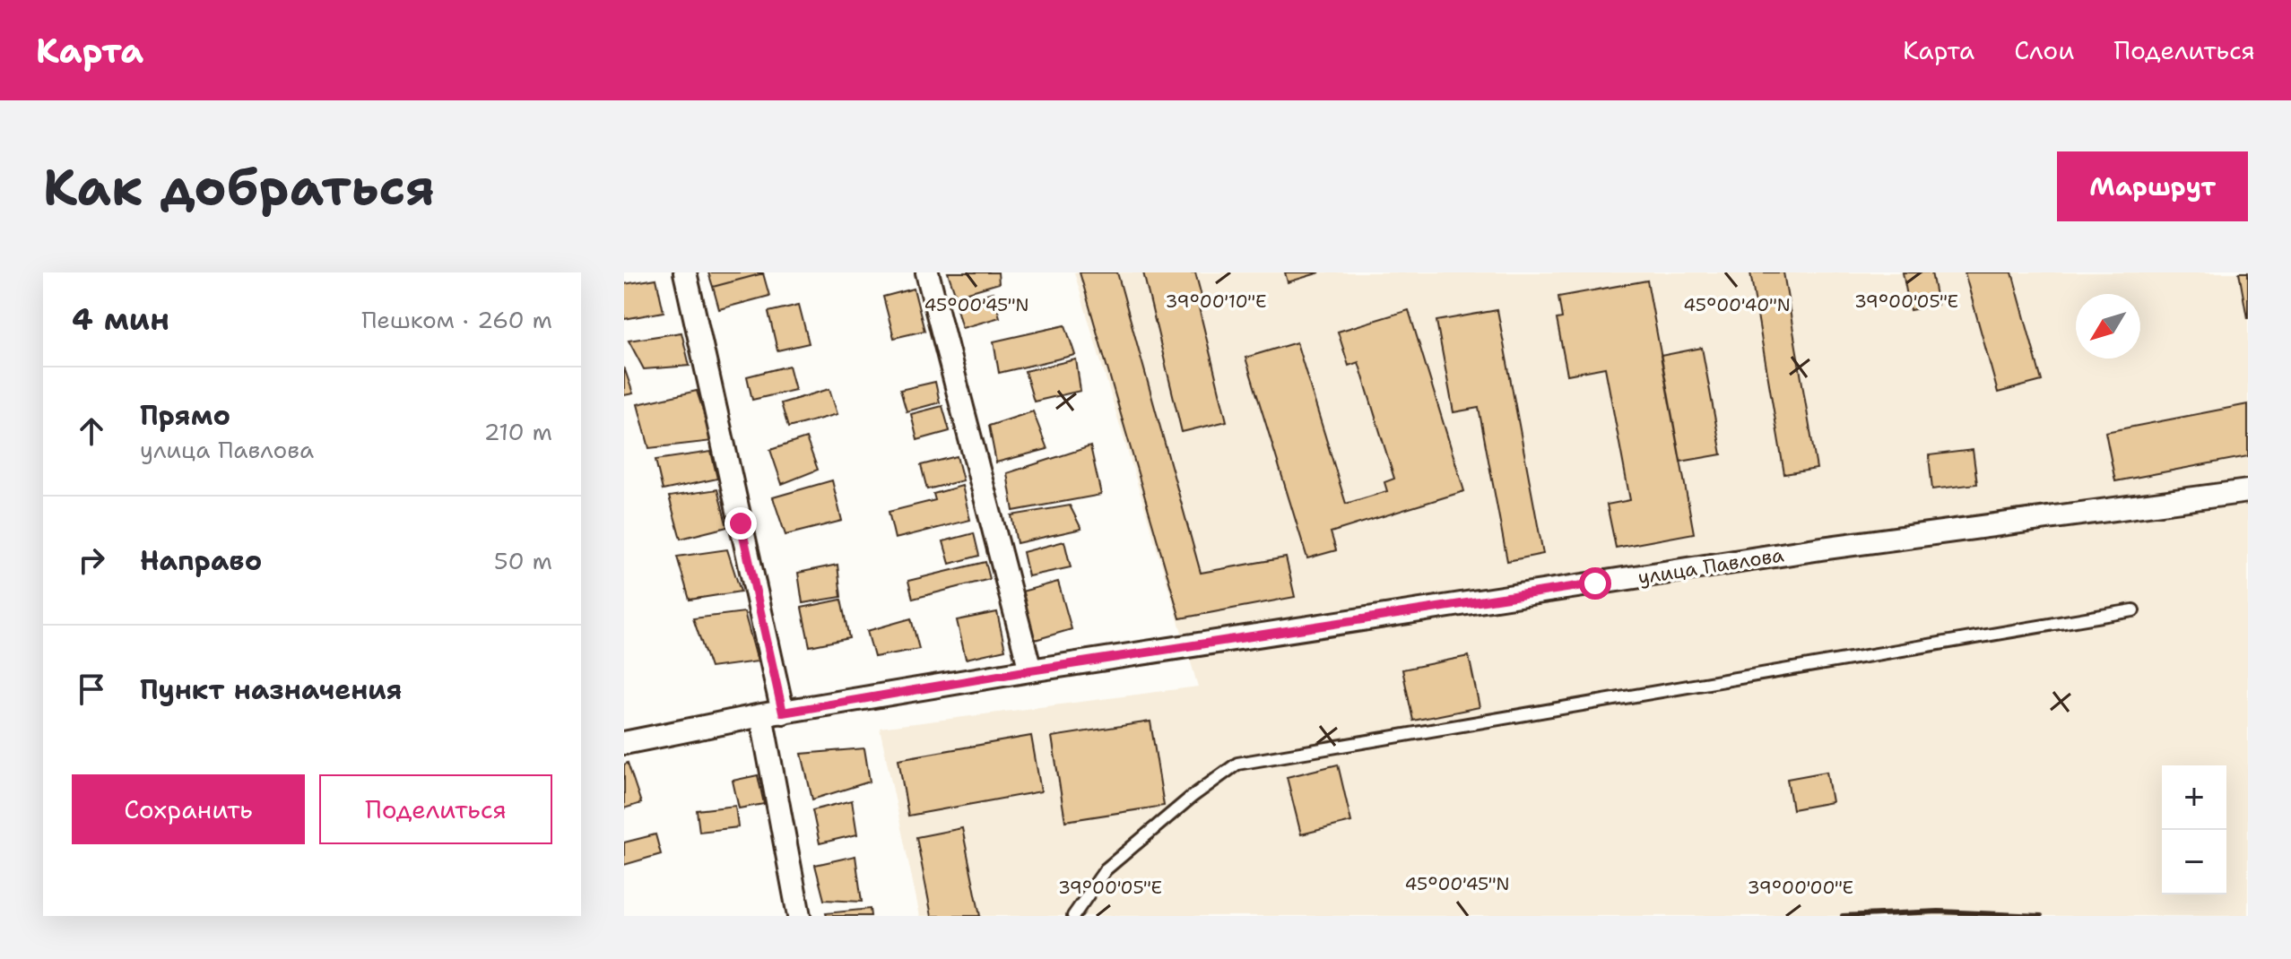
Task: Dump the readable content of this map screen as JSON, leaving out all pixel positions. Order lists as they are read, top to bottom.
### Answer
{
  "streets": {
    "street": ["улица Павлова"]
  },
  "north": "bottom left",
  "page": {
    "header": "Карта",
    "nav": ["Карта", "Слои", "Поделиться"],
    "buttons": [
      "Маршрут",
      ["Сохранить", "Поделиться"]
    ],
    "title": "Как добраться",
    "heading": ["4 мин", "Пешком · 260 m"],
    "list": [
      ["Прямо", "улица Павлова", "210 m"],
      ["Направо", "50 m"],
      "Пункт назначения"
    ],
    "map_buttons": ["+", "−"]
  },
  "coordinates": [
    "39°00'10\"E",
    "39°00'05\"E",
    "45°00'45\"N",
    "45°00'40\"N",
    "39°00'00\"E"
  ]
}
